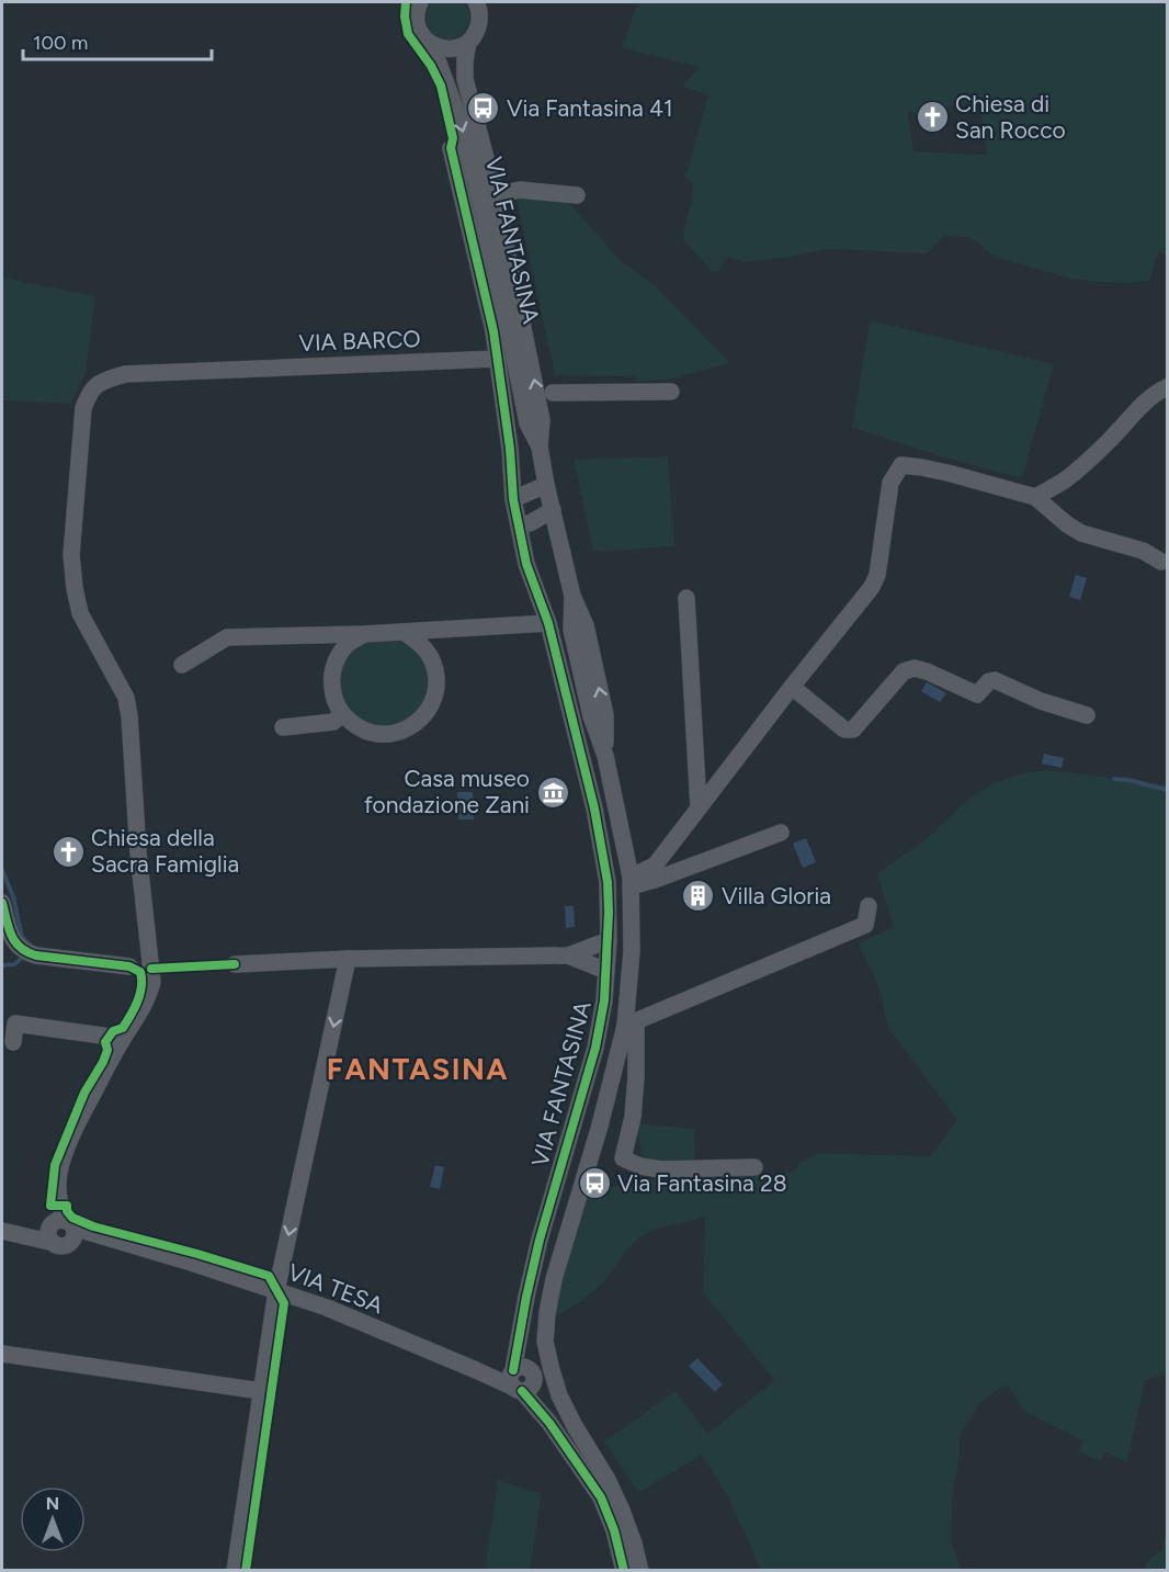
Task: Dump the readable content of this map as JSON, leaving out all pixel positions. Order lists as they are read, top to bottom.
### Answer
{
  "streets": {
    "street": ["VIA FANTASINA", "VIA BARCO", "VIA TESA"]
  },
  "crossings": [
    ["VIA FANTASINA", "VIA TESA"]
  ],
  "districts": ["FANTASINA"],
  "places": {
    "bus stop": ["Via Fantasina 41", "Via Fantasina 28"],
    "church": ["Chiesa di San Rocco", "Chiesa della Sacra Famiglia"],
    "museum": ["Casa museo fondazione Zani"],
    "building": ["Villa Gloria"]
  },
  "scale_bar": "100 m",
  "north": "top"
}
